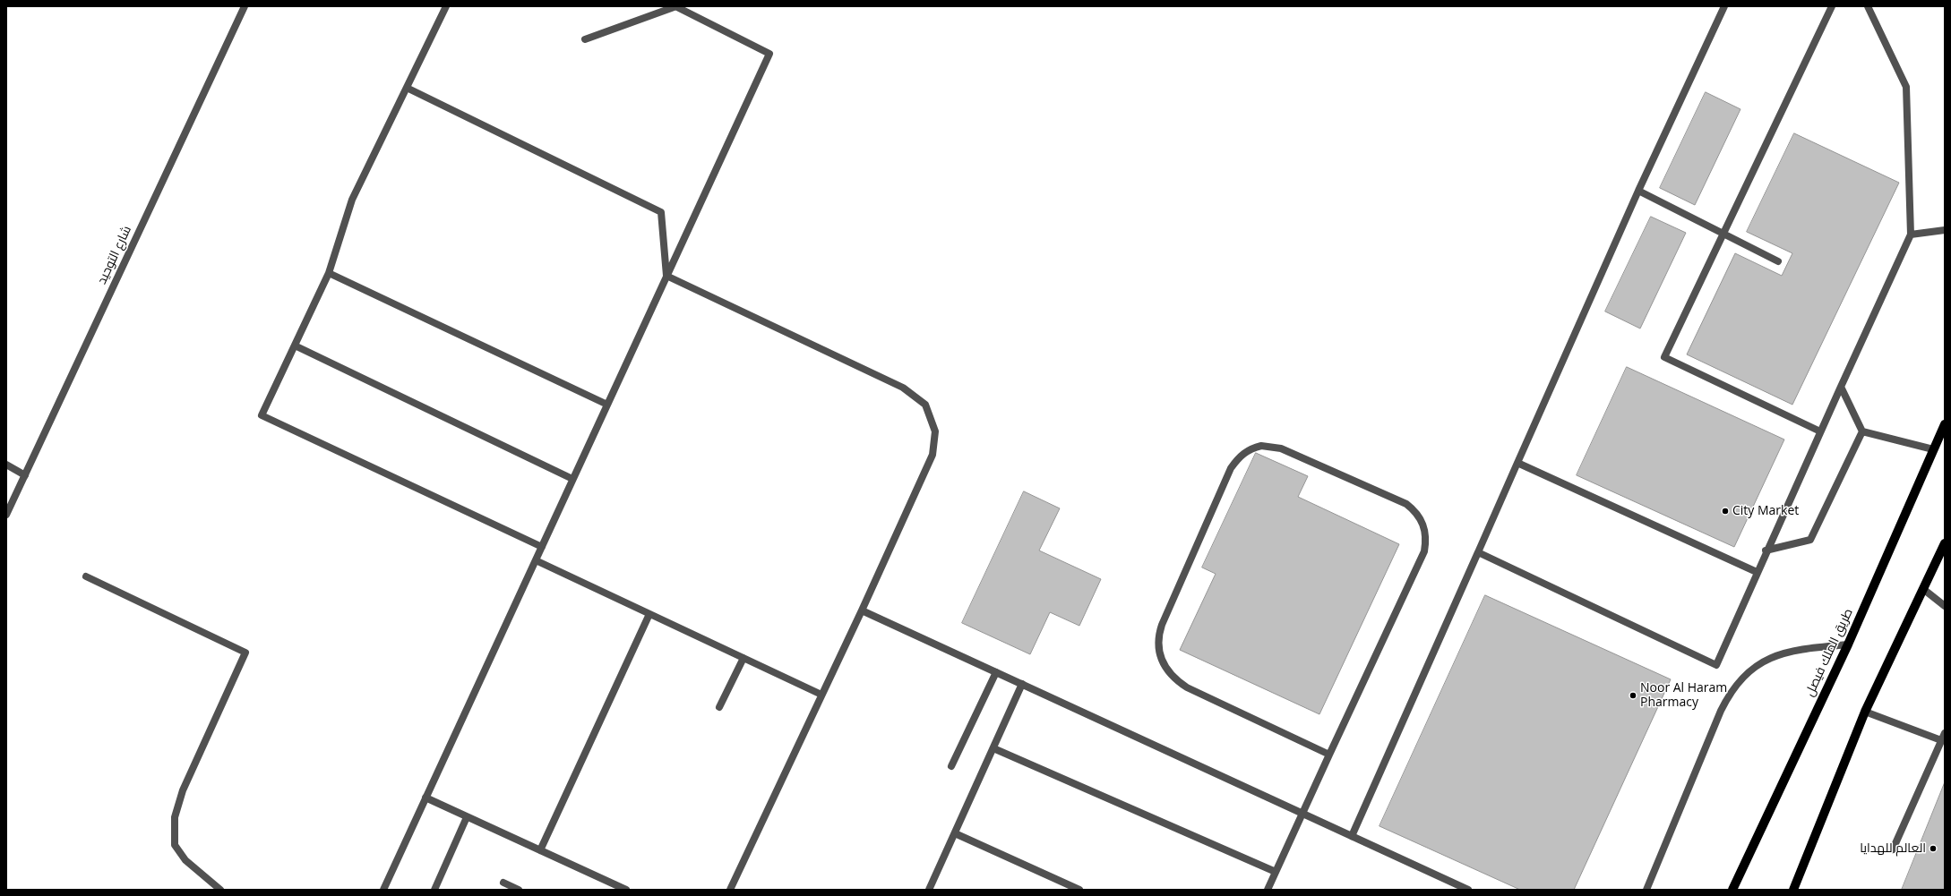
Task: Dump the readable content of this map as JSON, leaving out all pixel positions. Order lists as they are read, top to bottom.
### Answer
{
  "streets": {
    "main road": ["طريق الملك فيصل"],
    "street": ["شارع التوحيد"]
  },
  "places": ["City Market", "Noor Al Haram Pharmacy", "العالم للهدايا"]
}
